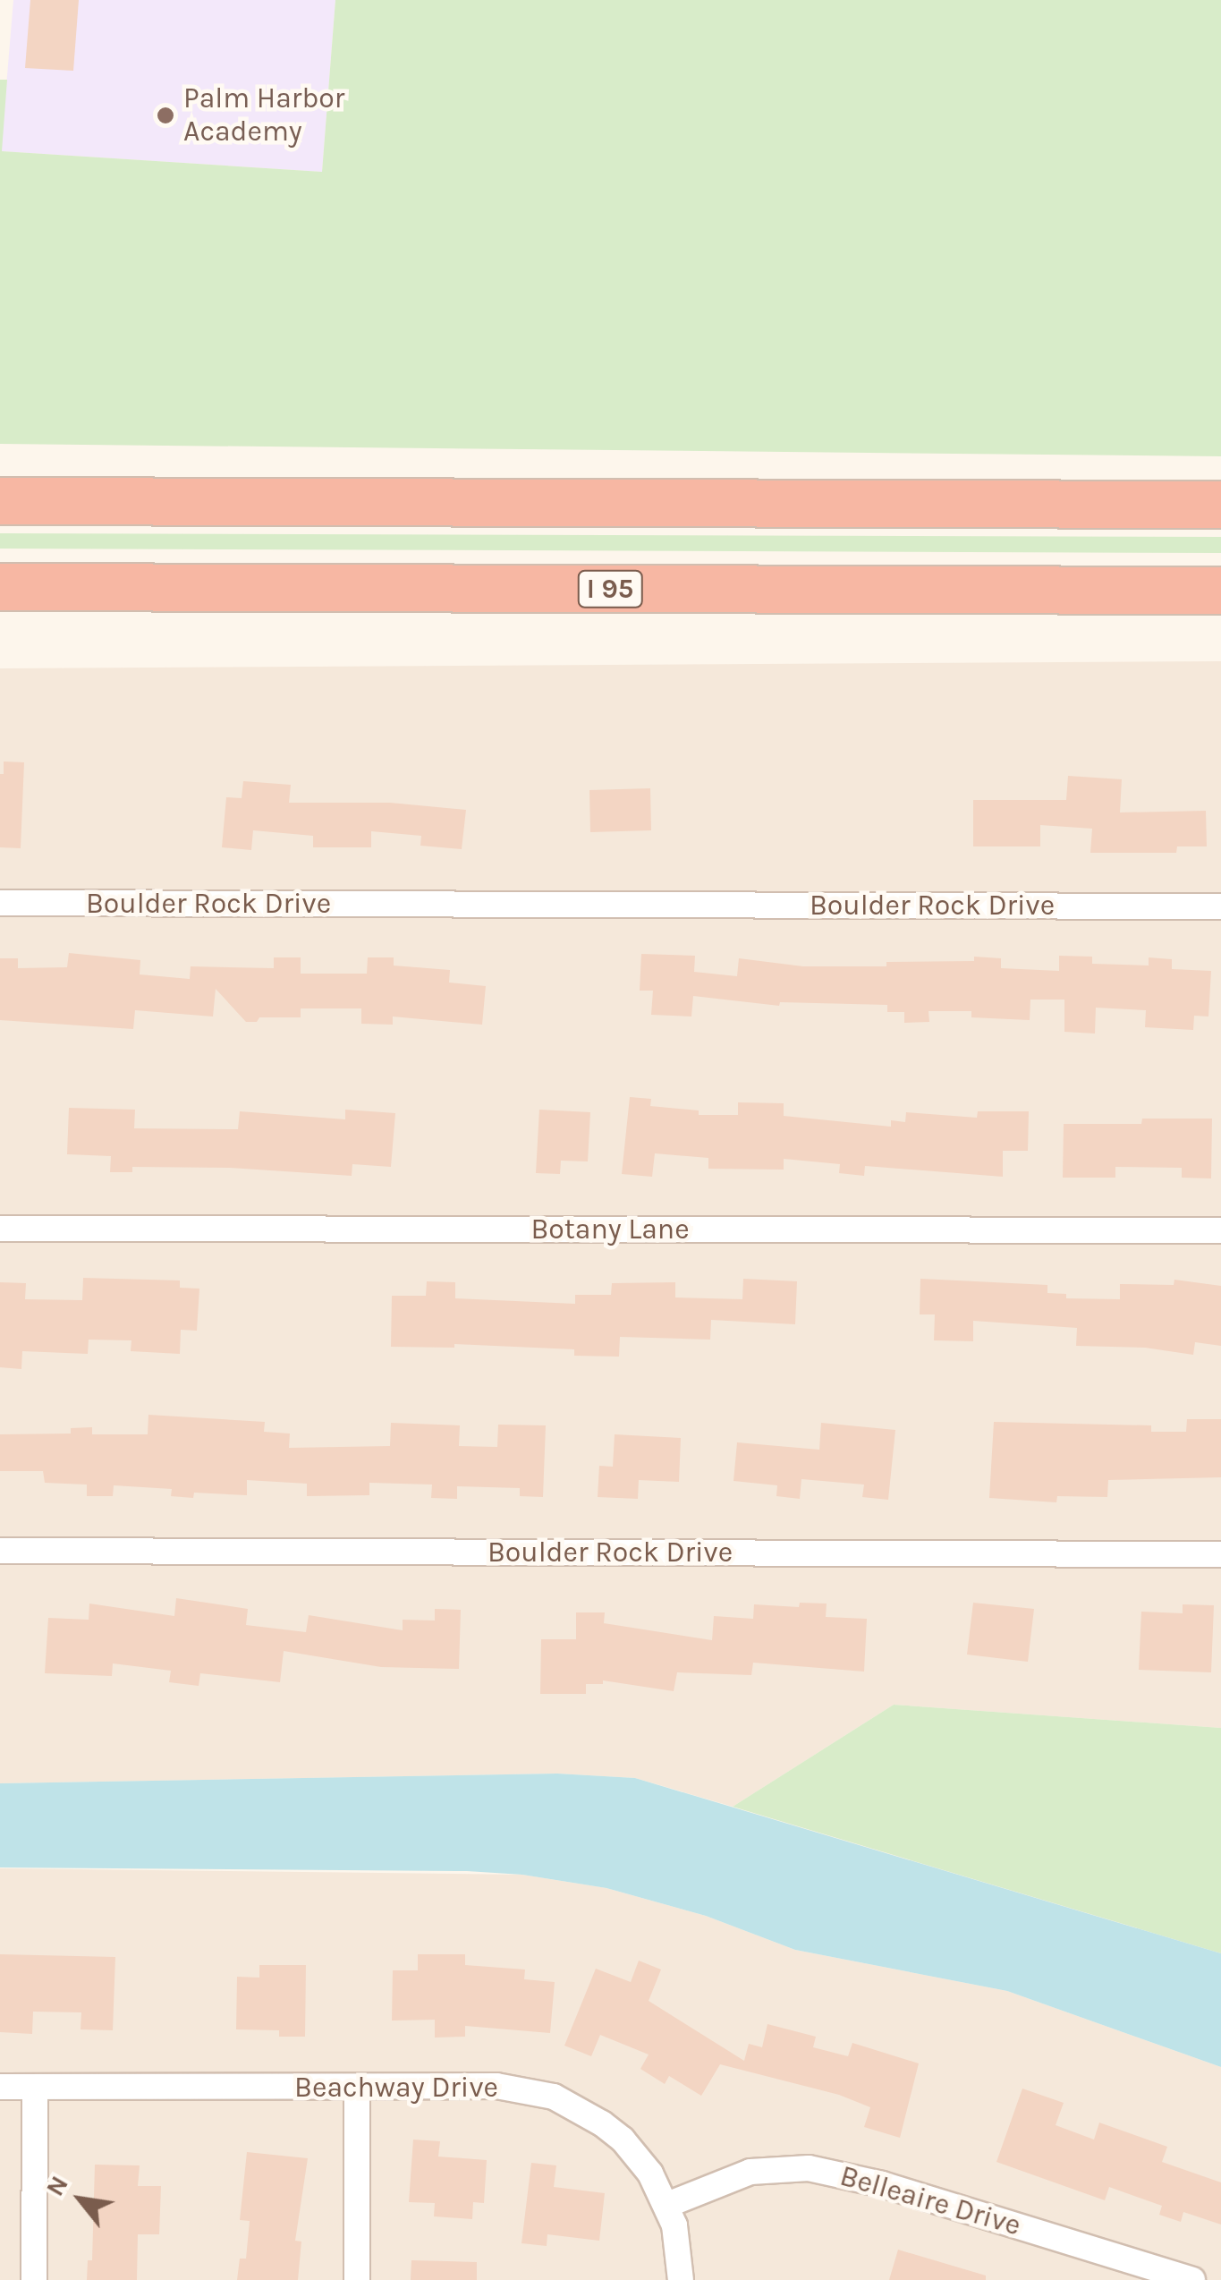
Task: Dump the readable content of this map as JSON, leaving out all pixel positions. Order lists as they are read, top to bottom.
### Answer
{
  "streets": {
    "highway": ["I 95"],
    "street": [
      "Boulder Rock Drive",
      "Botany Lane",
      "Beachway Drive",
      "Belleaire Drive"
    ]
  },
  "crossings": [
    ["Beachway Drive", "Belleaire Drive"]
  ],
  "places": ["Palm Harbor Academy"],
  "north": "top left"
}
